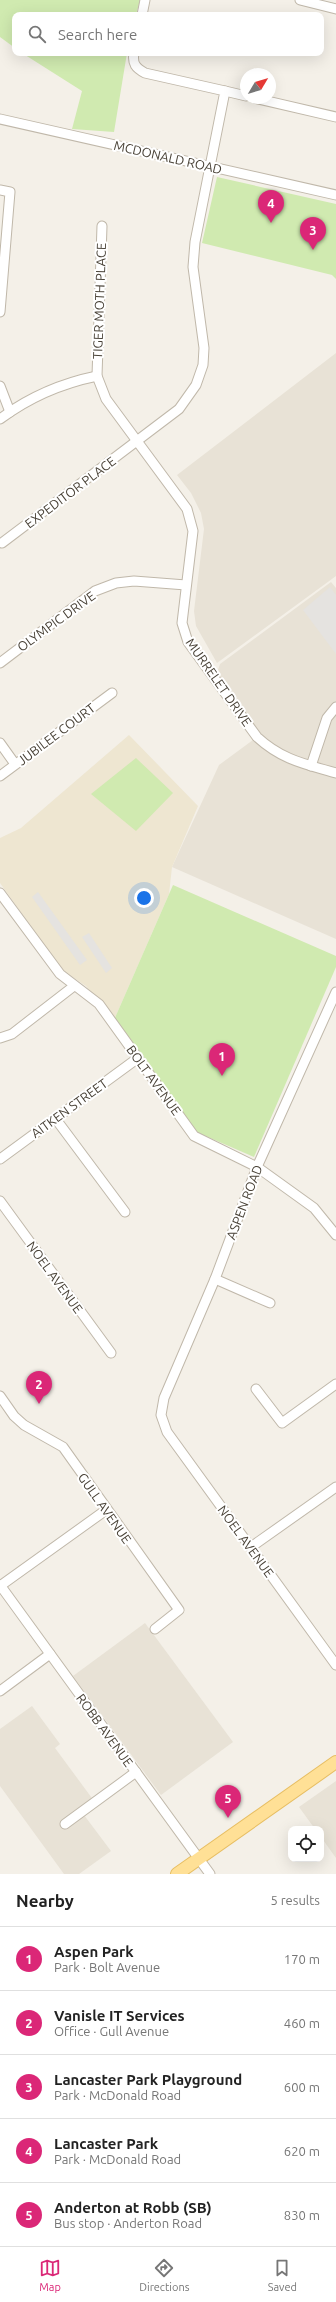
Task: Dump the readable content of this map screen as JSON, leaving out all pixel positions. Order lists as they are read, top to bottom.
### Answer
{
  "streets": {
    "street": [
      "MCDONALD ROAD",
      "TIGER MOTH PLACE",
      "EXPEDITOR PLACE",
      "OLYMPIC DRIVE",
      "MURRELET DRIVE",
      "JUBILEE COURT",
      "BOLT AVENUE",
      "AITKEN STREET",
      "ASPEN ROAD",
      "NOEL AVENUE",
      "GULL AVENUE",
      "ROBB AVENUE"
    ]
  },
  "crossings": [
    ["MCDONALD ROAD", "EXPEDITOR PLACE"],
    ["TIGER MOTH PLACE", "MURRELET DRIVE"],
    ["EXPEDITOR PLACE", "MURRELET DRIVE"],
    ["OLYMPIC DRIVE", "MURRELET DRIVE"],
    ["BOLT AVENUE", "AITKEN STREET"],
    ["BOLT AVENUE", "ASPEN ROAD"],
    ["ASPEN ROAD", "NOEL AVENUE"]
  ],
  "north": "top right",
  "page": {
    "search": "Search here",
    "pins": [
      "4",
      "3",
      "1",
      "2",
      "5"
    ],
    "heading": ["Nearby", "5 results"],
    "list": [
      {
        "mark": "1",
        "name": "Aspen Park",
        "note": "Park · Bolt Avenue",
        "value": "170 m"
      },
      {
        "mark": "2",
        "name": "Vanisle IT Services",
        "note": "Office · Gull Avenue",
        "value": "460 m"
      },
      {
        "mark": "3",
        "name": "Lancaster Park Playground",
        "note": "Park · McDonald Road",
        "value": "600 m"
      },
      {
        "mark": "4",
        "name": "Lancaster Park",
        "note": "Park · McDonald Road",
        "value": "620 m"
      },
      {
        "mark": "5",
        "name": "Anderton at Robb (SB)",
        "note": "Bus stop · Anderton Road",
        "value": "830 m"
      }
    ],
    "nav": ["Map", "Directions", "Saved"]
  }
}
